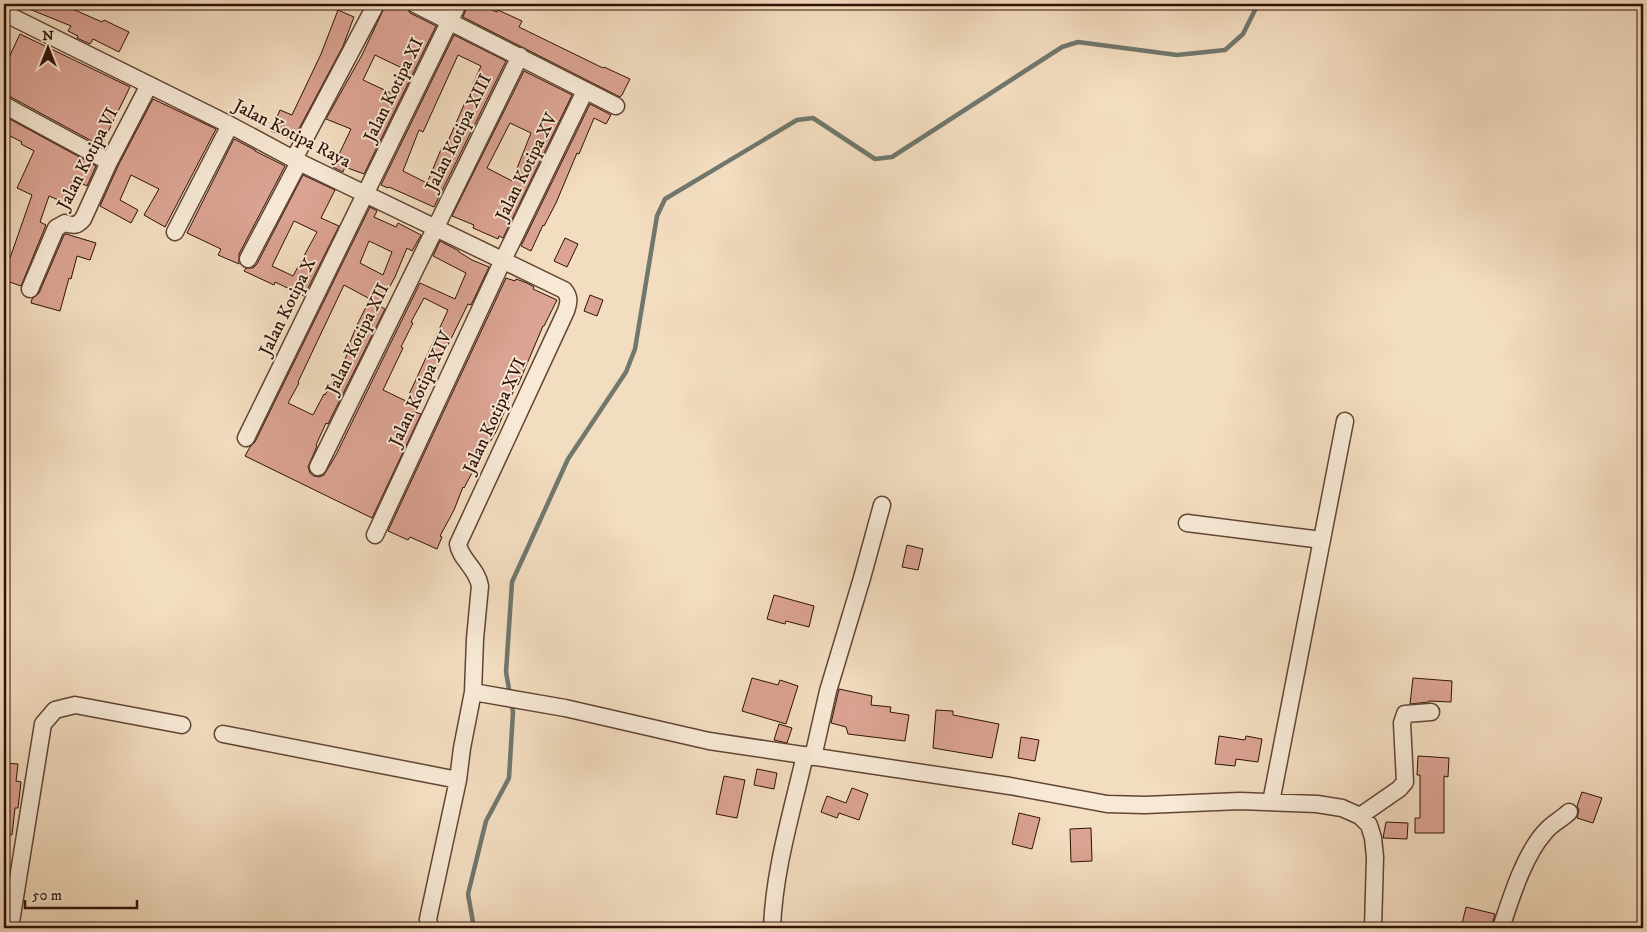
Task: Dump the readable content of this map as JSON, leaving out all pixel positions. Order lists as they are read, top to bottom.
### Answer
{
  "streets": {
    "street": [
      "Jalan Kotipa XI",
      "Jalan Kotipa XIII",
      "Jalan Kotipa Raya",
      "Jalan Kotipa VI",
      "Jalan Kotipa XV",
      "Jalan Kotipa X",
      "Jalan Kotipa XII",
      "Jalan Kotipa XIV",
      "Jalan Kotipa XVI"
    ]
  },
  "crossings": [
    ["Jalan Kotipa XI", "Jalan Kotipa Raya"],
    ["Jalan Kotipa XI", "Jalan Kotipa X"],
    ["Jalan Kotipa XIII", "Jalan Kotipa Raya"],
    ["Jalan Kotipa XIII", "Jalan Kotipa XII"],
    ["Jalan Kotipa Raya", "Jalan Kotipa VI"],
    ["Jalan Kotipa Raya", "Jalan Kotipa XV"],
    ["Jalan Kotipa Raya", "Jalan Kotipa X"],
    ["Jalan Kotipa Raya", "Jalan Kotipa XII"],
    ["Jalan Kotipa Raya", "Jalan Kotipa XIV"],
    ["Jalan Kotipa Raya", "Jalan Kotipa XVI"],
    ["Jalan Kotipa XV", "Jalan Kotipa XIV"]
  ],
  "scale_bar": "50 m",
  "north": "top"
}
